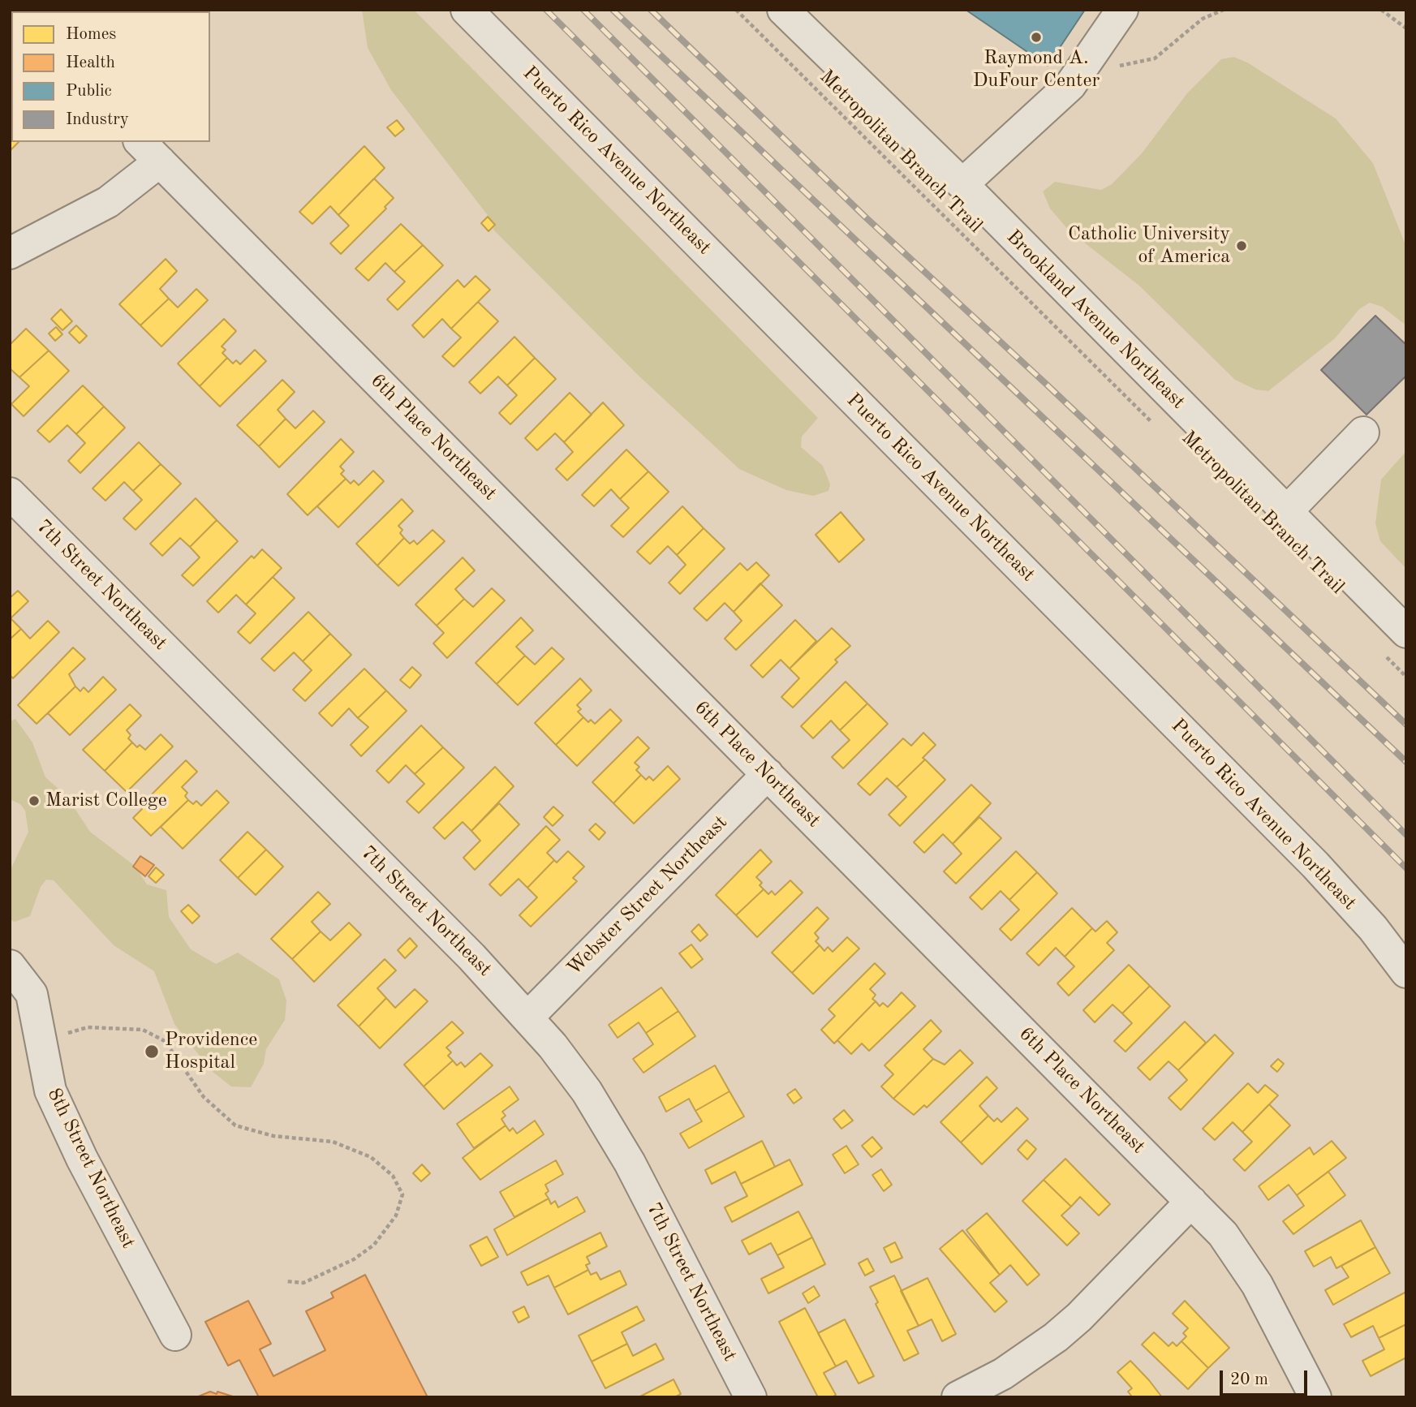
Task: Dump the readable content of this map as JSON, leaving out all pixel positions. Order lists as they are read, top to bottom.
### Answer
{
  "streets": {
    "street": [
      "Puerto Rico Avenue Northeast",
      "Brookland Avenue Northeast",
      "6th Place Northeast",
      "7th Street Northeast",
      "Webster Street Northeast",
      "8th Street Northeast"
    ],
    "path": ["Metropolitan Branch Trail"]
  },
  "crossings": [
    ["6th Place Northeast", "Webster Street Northeast"],
    ["7th Street Northeast", "Webster Street Northeast"]
  ],
  "places": [
    "Raymond A. DuFour Center",
    "Catholic University of America",
    "Marist College",
    "Providence Hospital"
  ],
  "legend": [
    "Homes",
    "Health",
    "Public",
    "Industry"
  ],
  "scale_bar": "20 m"
}
